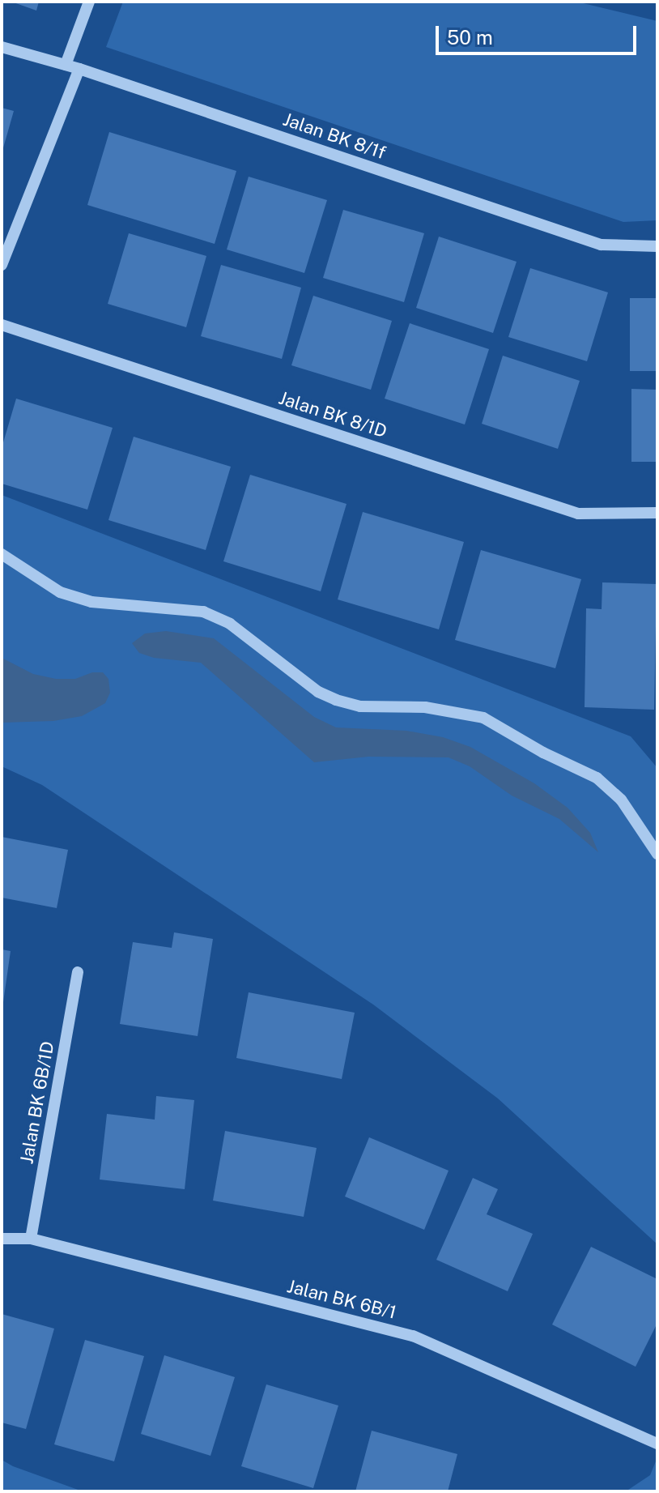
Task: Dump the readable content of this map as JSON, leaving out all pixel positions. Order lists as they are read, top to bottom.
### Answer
{
  "streets": {
    "street": [
      "Jalan BK 8/1f",
      "Jalan BK 8/1D",
      "Jalan BK 6B/1D",
      "Jalan BK 6B/1"
    ]
  },
  "crossings": [
    ["Jalan BK 6B/1D", "Jalan BK 6B/1"]
  ],
  "scale_bar": "50 m"
}
